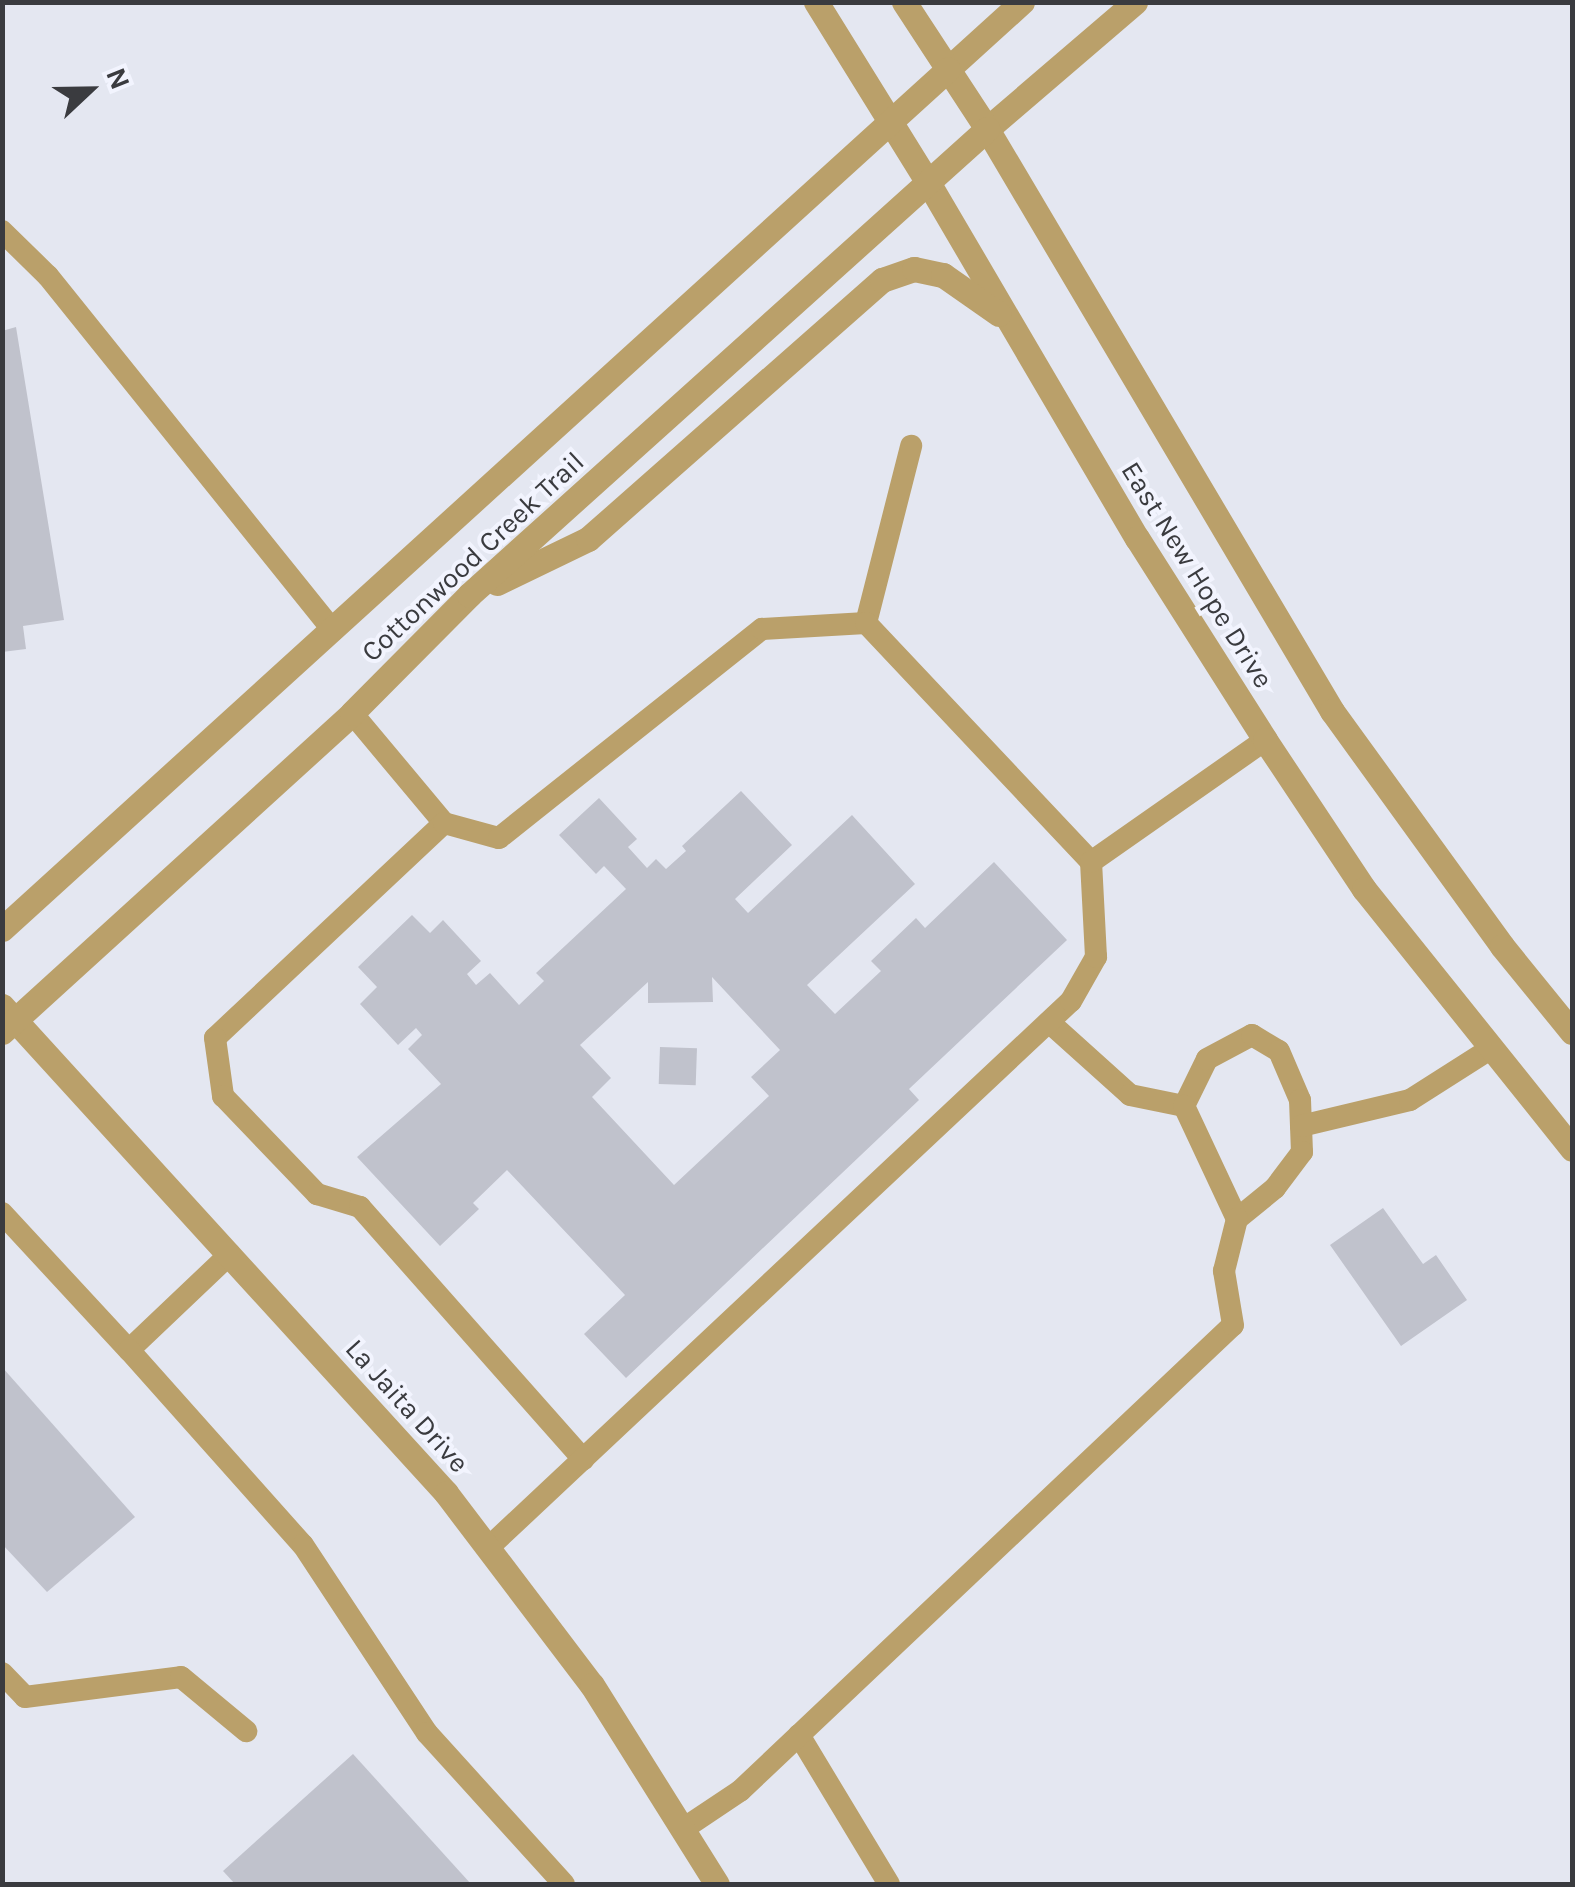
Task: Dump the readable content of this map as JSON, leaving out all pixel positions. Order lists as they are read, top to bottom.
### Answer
{
  "streets": {
    "street": ["Cottonwood Creek Trail", "East New Hope Drive", "La Jaita Drive"]
  },
  "crossings": [
    ["Cottonwood Creek Trail", "East New Hope Drive"],
    ["Cottonwood Creek Trail", "La Jaita Drive"]
  ],
  "north": "right"
}
